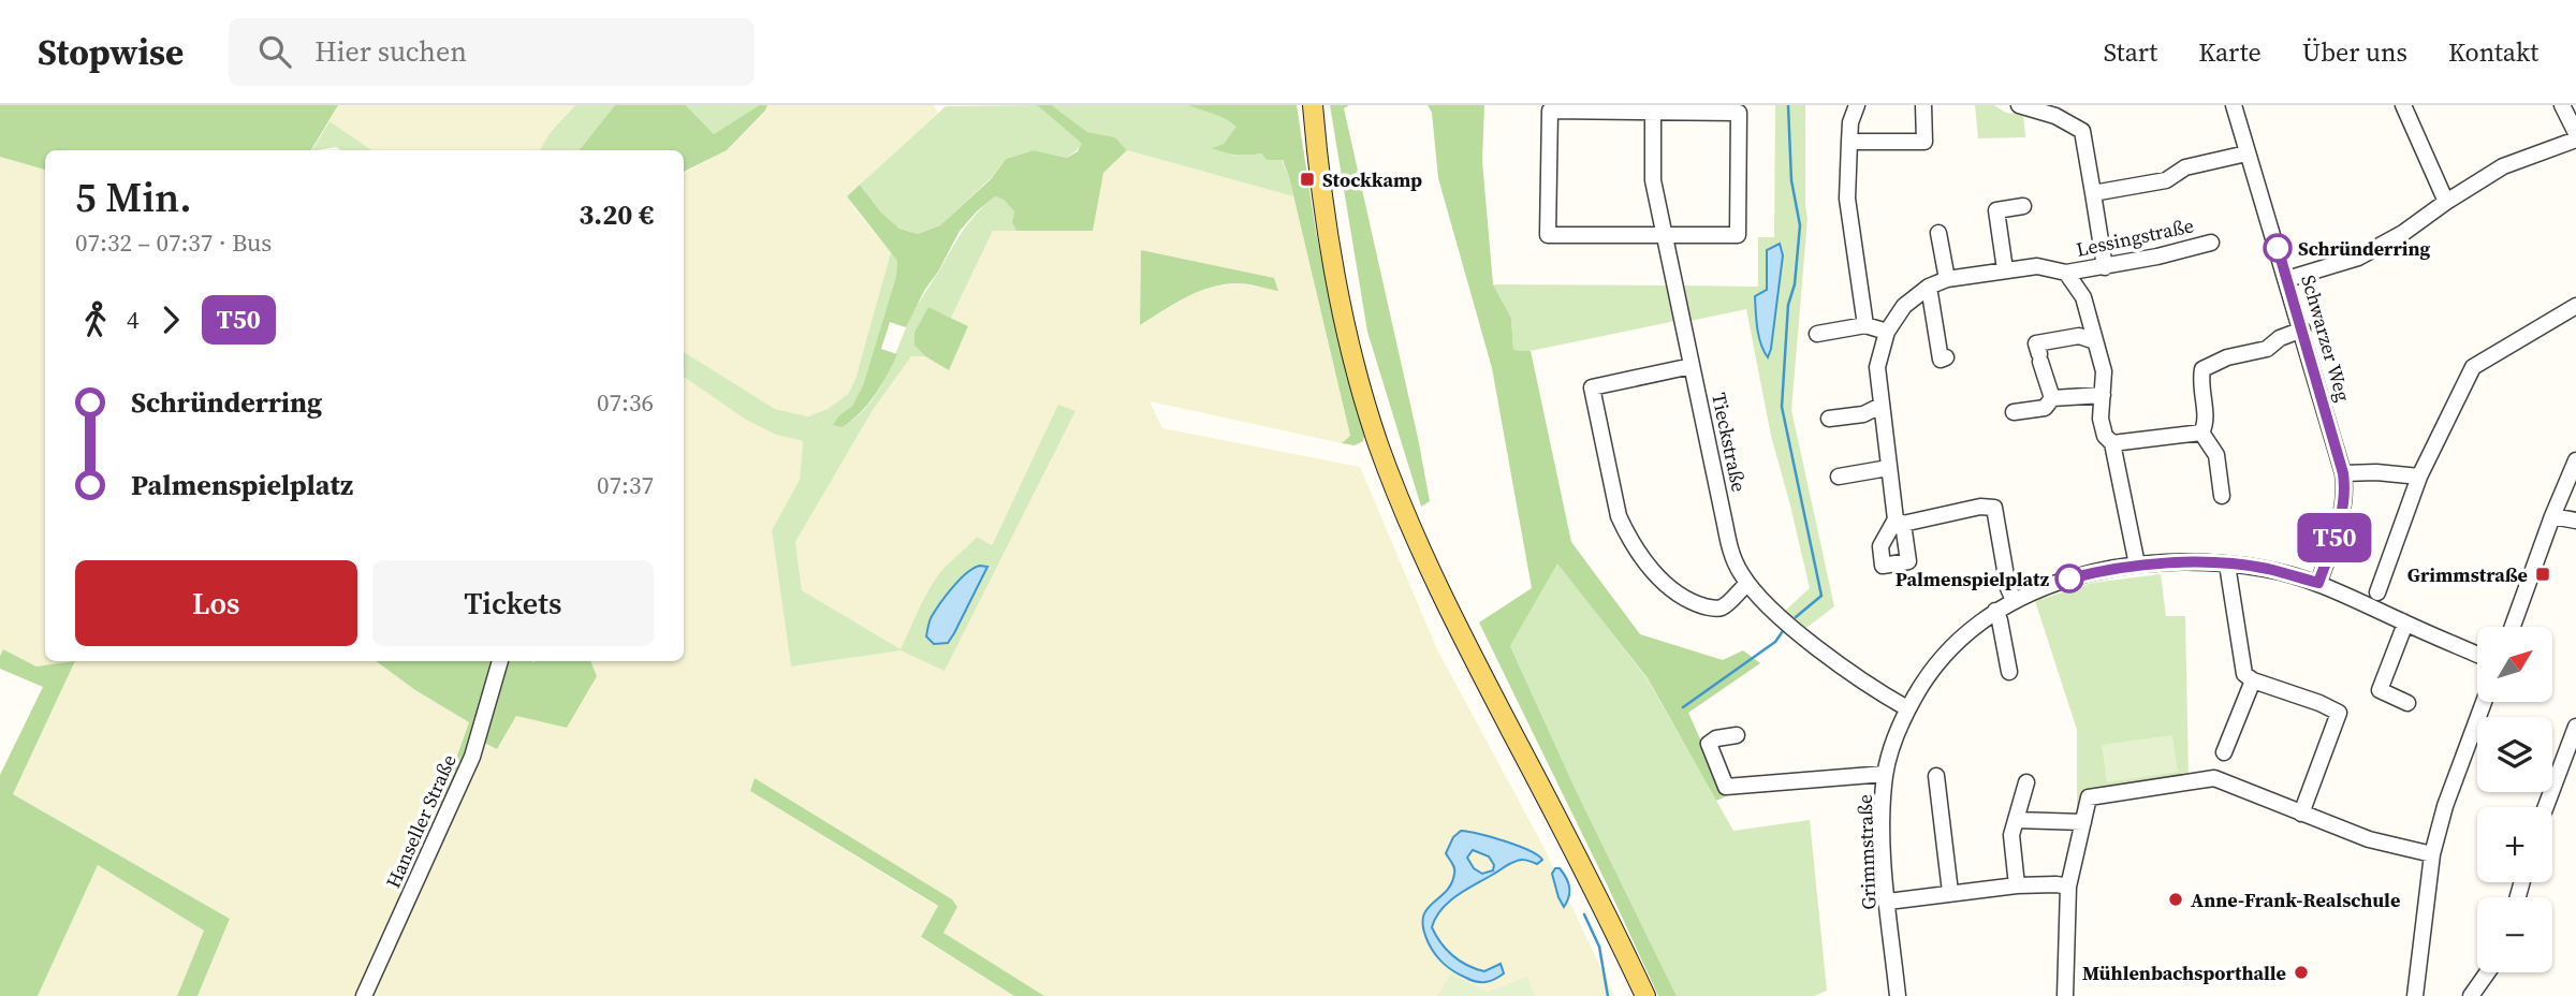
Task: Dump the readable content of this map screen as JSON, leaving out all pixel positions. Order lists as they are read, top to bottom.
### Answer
{
  "streets": {
    "street": [
      "Lessingstraße",
      "Schwarzer Weg",
      "Tieckstraße",
      "Hanseller Straße",
      "Grimmstraße"
    ]
  },
  "crossings": [
    ["Lessingstraße", "Grimmstraße"],
    ["Schwarzer Weg", "Grimmstraße"],
    ["Tieckstraße", "Grimmstraße"]
  ],
  "places": {
    "transit": ["Stockkamp", "Grimmstraße"],
    "other": [
      "Schründerring",
      "Palmenspielplatz",
      "Anne-Frank-Realschule",
      "Mühlenbachsporthalle"
    ]
  },
  "lines": ["bus line T50"],
  "north": "top right",
  "page": {
    "header": "Stopwise",
    "search": "Hier suchen",
    "nav": [
      "Start",
      "Karte",
      "Über uns",
      "Kontakt"
    ],
    "on_map": "T50",
    "heading": ["5 Min.", "07:32 – 07:37 · Bus", "3.20 €"],
    "legs": ["4", "T50"],
    "list": [
      {
        "name": "Schründerring",
        "value": "07:36"
      },
      {
        "name": "Palmenspielplatz",
        "value": "07:37"
      }
    ],
    "buttons": ["Los", "Tickets"],
    "map_buttons": ["+", "−"]
  }
}
